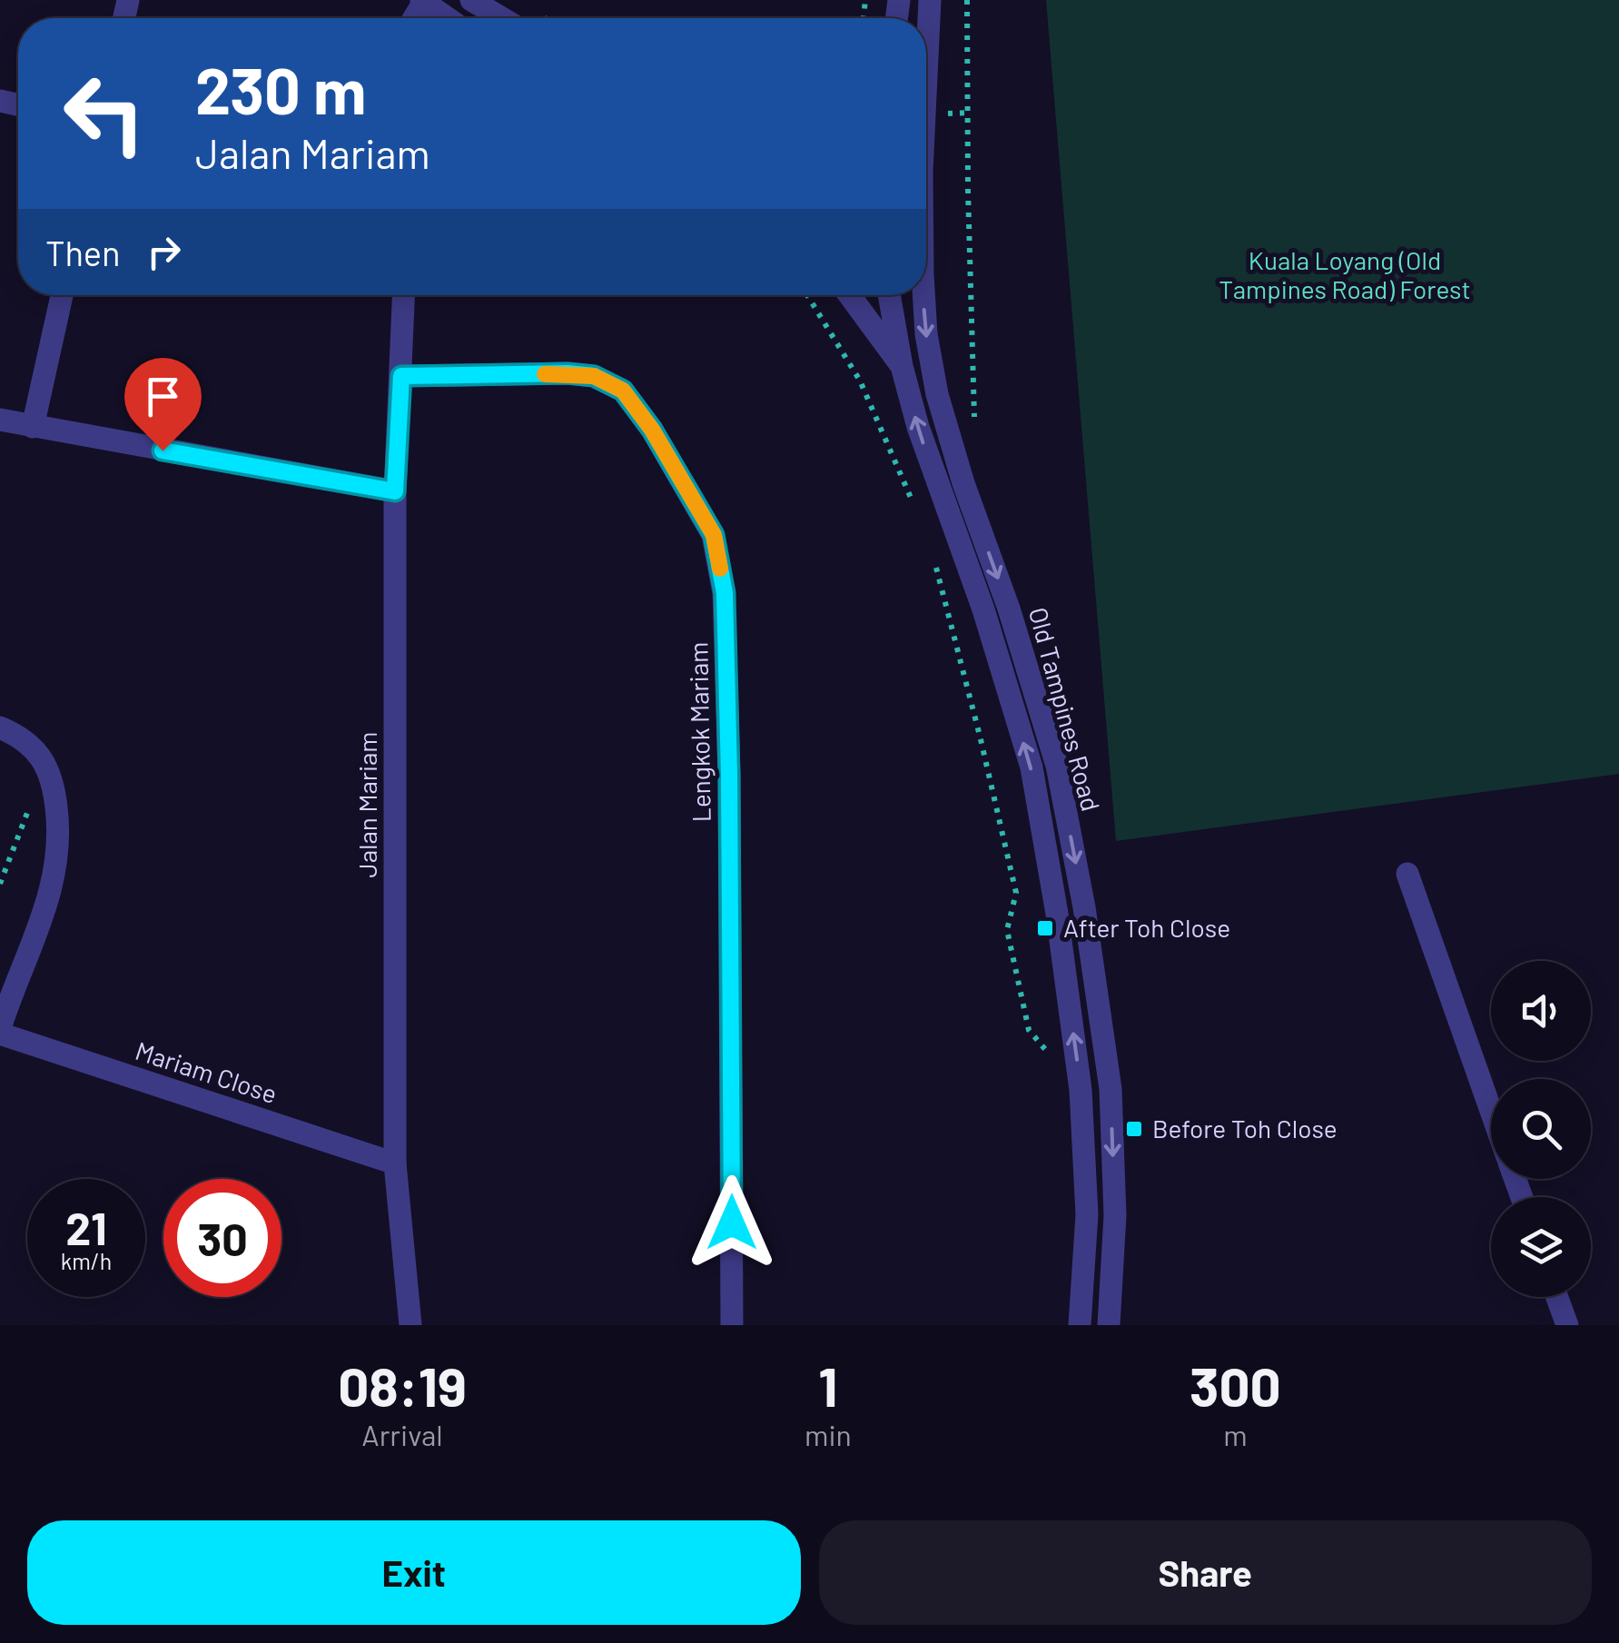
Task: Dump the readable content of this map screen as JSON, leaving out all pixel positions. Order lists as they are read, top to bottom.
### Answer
{
  "streets": {
    "street": [
      "Old Tampines Road",
      "Lengkok Mariam",
      "Jalan Mariam",
      "Mariam Close"
    ]
  },
  "crossings": [
    ["Lengkok Mariam", "Jalan Mariam"],
    ["Jalan Mariam", "Mariam Close"]
  ],
  "parks": ["Kuala Loyang (Old Tampines Road) Forest"],
  "places": {
    "transit": ["After Toh Close", "Before Toh Close"]
  },
  "page": {
    "turn": ["230 m", "Jalan Mariam"],
    "then": "Then",
    "speed": "21 km/h",
    "limit": "30",
    "eta": [
      "08:19",
      "Arrival",
      "1",
      "min",
      "300",
      "m"
    ],
    "buttons": ["Exit", "Share"]
  }
}
